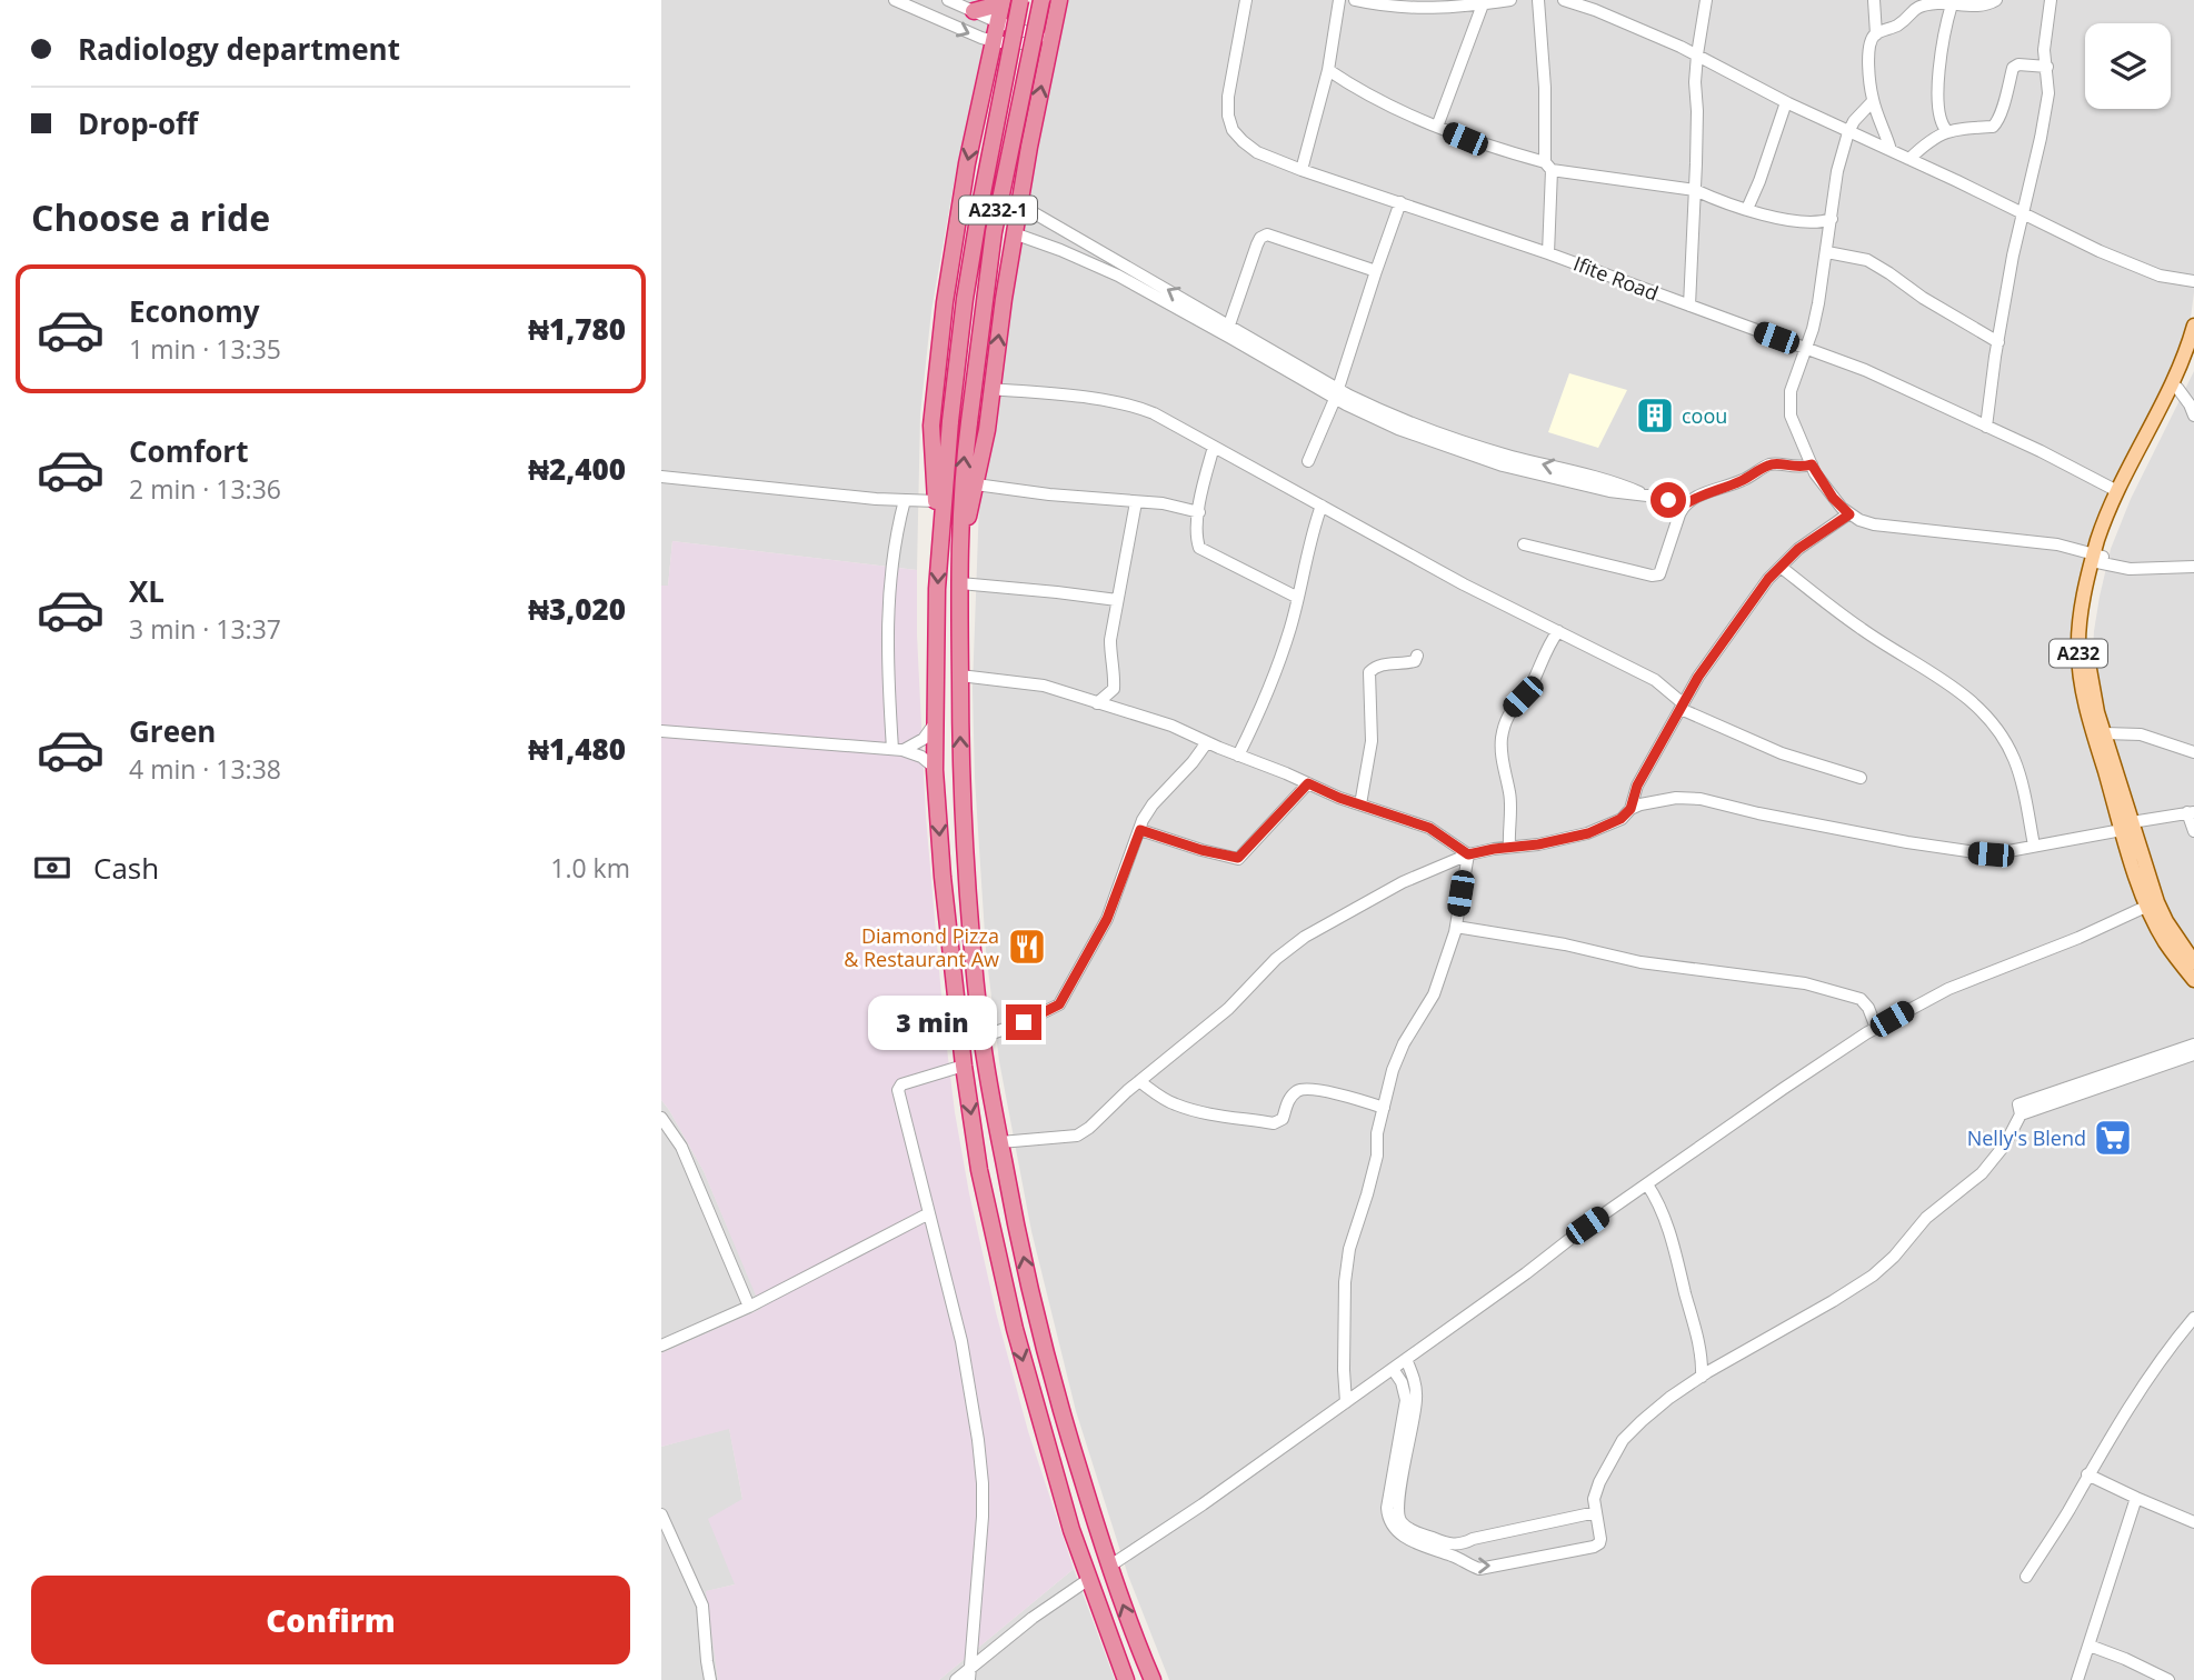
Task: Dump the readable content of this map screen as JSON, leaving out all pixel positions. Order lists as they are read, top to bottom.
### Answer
{
  "streets": {
    "highway": ["A232-1"],
    "main road": ["A232"],
    "street": ["Ifite Road"]
  },
  "crossings": [
    ["Ifite Road", "A232"]
  ],
  "places": {
    "building": ["coou"],
    "restaurant": ["Diamond Pizza & Restaurant Aw"],
    "supermarket": ["Nelly's Blend"]
  },
  "page": {
    "banner": ["Radiology department", "Drop-off"],
    "heading": "Choose a ride",
    "list": [
      {
        "name": "Economy",
        "note": "1 min · 13:35",
        "value": "₦1,780"
      },
      {
        "name": "Comfort",
        "note": "2 min · 13:36",
        "value": "₦2,400"
      },
      {
        "name": "XL",
        "note": "3 min · 13:37",
        "value": "₦3,020"
      },
      {
        "name": "Green",
        "note": "4 min · 13:38",
        "value": "₦1,480"
      }
    ],
    "pay": ["Cash", "1.0 km"],
    "bubble": "3 min",
    "buttons": "Confirm"
  }
}
